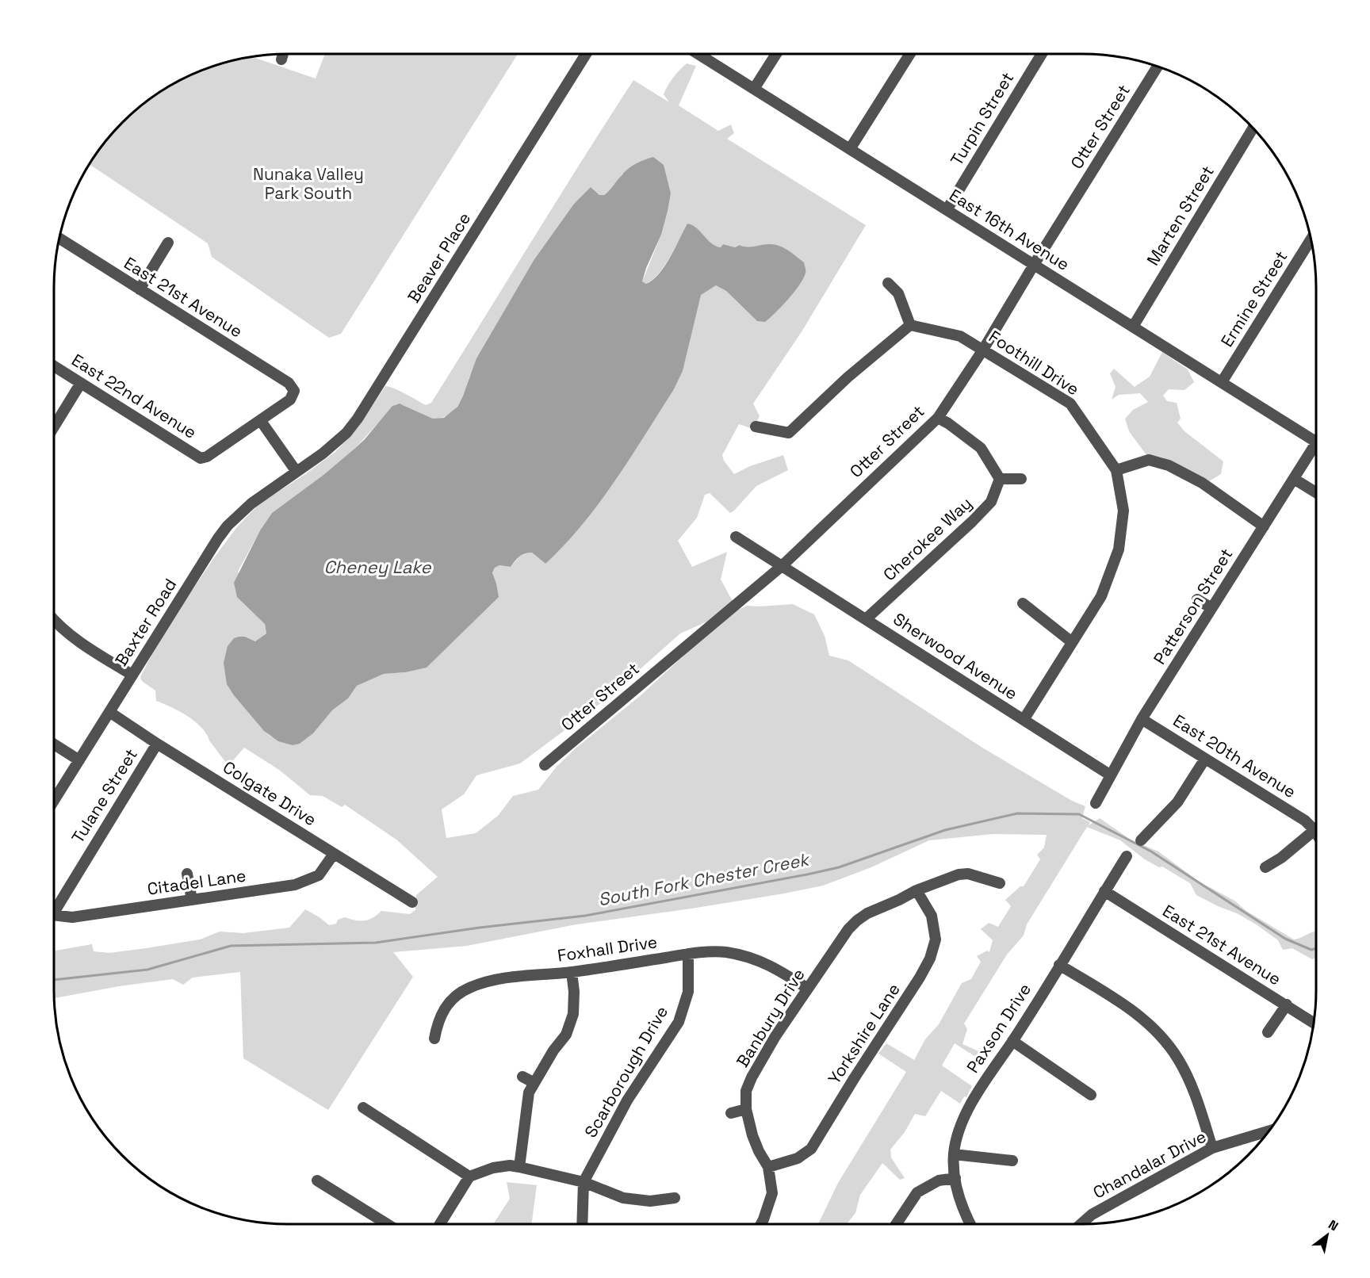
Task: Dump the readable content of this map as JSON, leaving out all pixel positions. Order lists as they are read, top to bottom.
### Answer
{
  "streets": {
    "street": [
      "Turpin Street",
      "Otter Street",
      "Marten Street",
      "East 16th Avenue",
      "Beaver Place",
      "East 21st Avenue",
      "Ermine Street",
      "Foothill Drive",
      "East 22nd Avenue",
      "Cherokee Way",
      "Patterson Street",
      "Baxter Road",
      "Sherwood Avenue",
      "East 20th Avenue",
      "Colgate Drive",
      "Tulane Street",
      "Citadel Lane",
      "Foxhall Drive",
      "Banbury Drive",
      "Paxson Drive",
      "Yorkshire Lane",
      "Scarborough Drive",
      "Chandalar Drive"
    ]
  },
  "crossings": [
    ["Turpin Street", "East 16th Avenue"],
    ["Otter Street", "East 16th Avenue"],
    ["Otter Street", "Foothill Drive"],
    ["Otter Street", "Sherwood Avenue"],
    ["Marten Street", "East 16th Avenue"],
    ["East 16th Avenue", "Ermine Street"],
    ["Beaver Place", "Baxter Road"],
    ["East 21st Avenue", "East 22nd Avenue"],
    ["East 21st Avenue", "Paxson Drive"],
    ["Foothill Drive", "Sherwood Avenue"],
    ["Cherokee Way", "Sherwood Avenue"],
    ["Patterson Street", "Sherwood Avenue"],
    ["Patterson Street", "East 20th Avenue"],
    ["Baxter Road", "Colgate Drive"],
    ["Colgate Drive", "Tulane Street"],
    ["Colgate Drive", "Citadel Lane"],
    ["Foxhall Drive", "Banbury Drive"],
    ["Foxhall Drive", "Scarborough Drive"],
    ["Banbury Drive", "Yorkshire Lane"]
  ],
  "water": ["Cheney Lake", "South Fork Chester Creek"],
  "parks": ["Nunaka Valley Park South"],
  "north": "top right"
}
